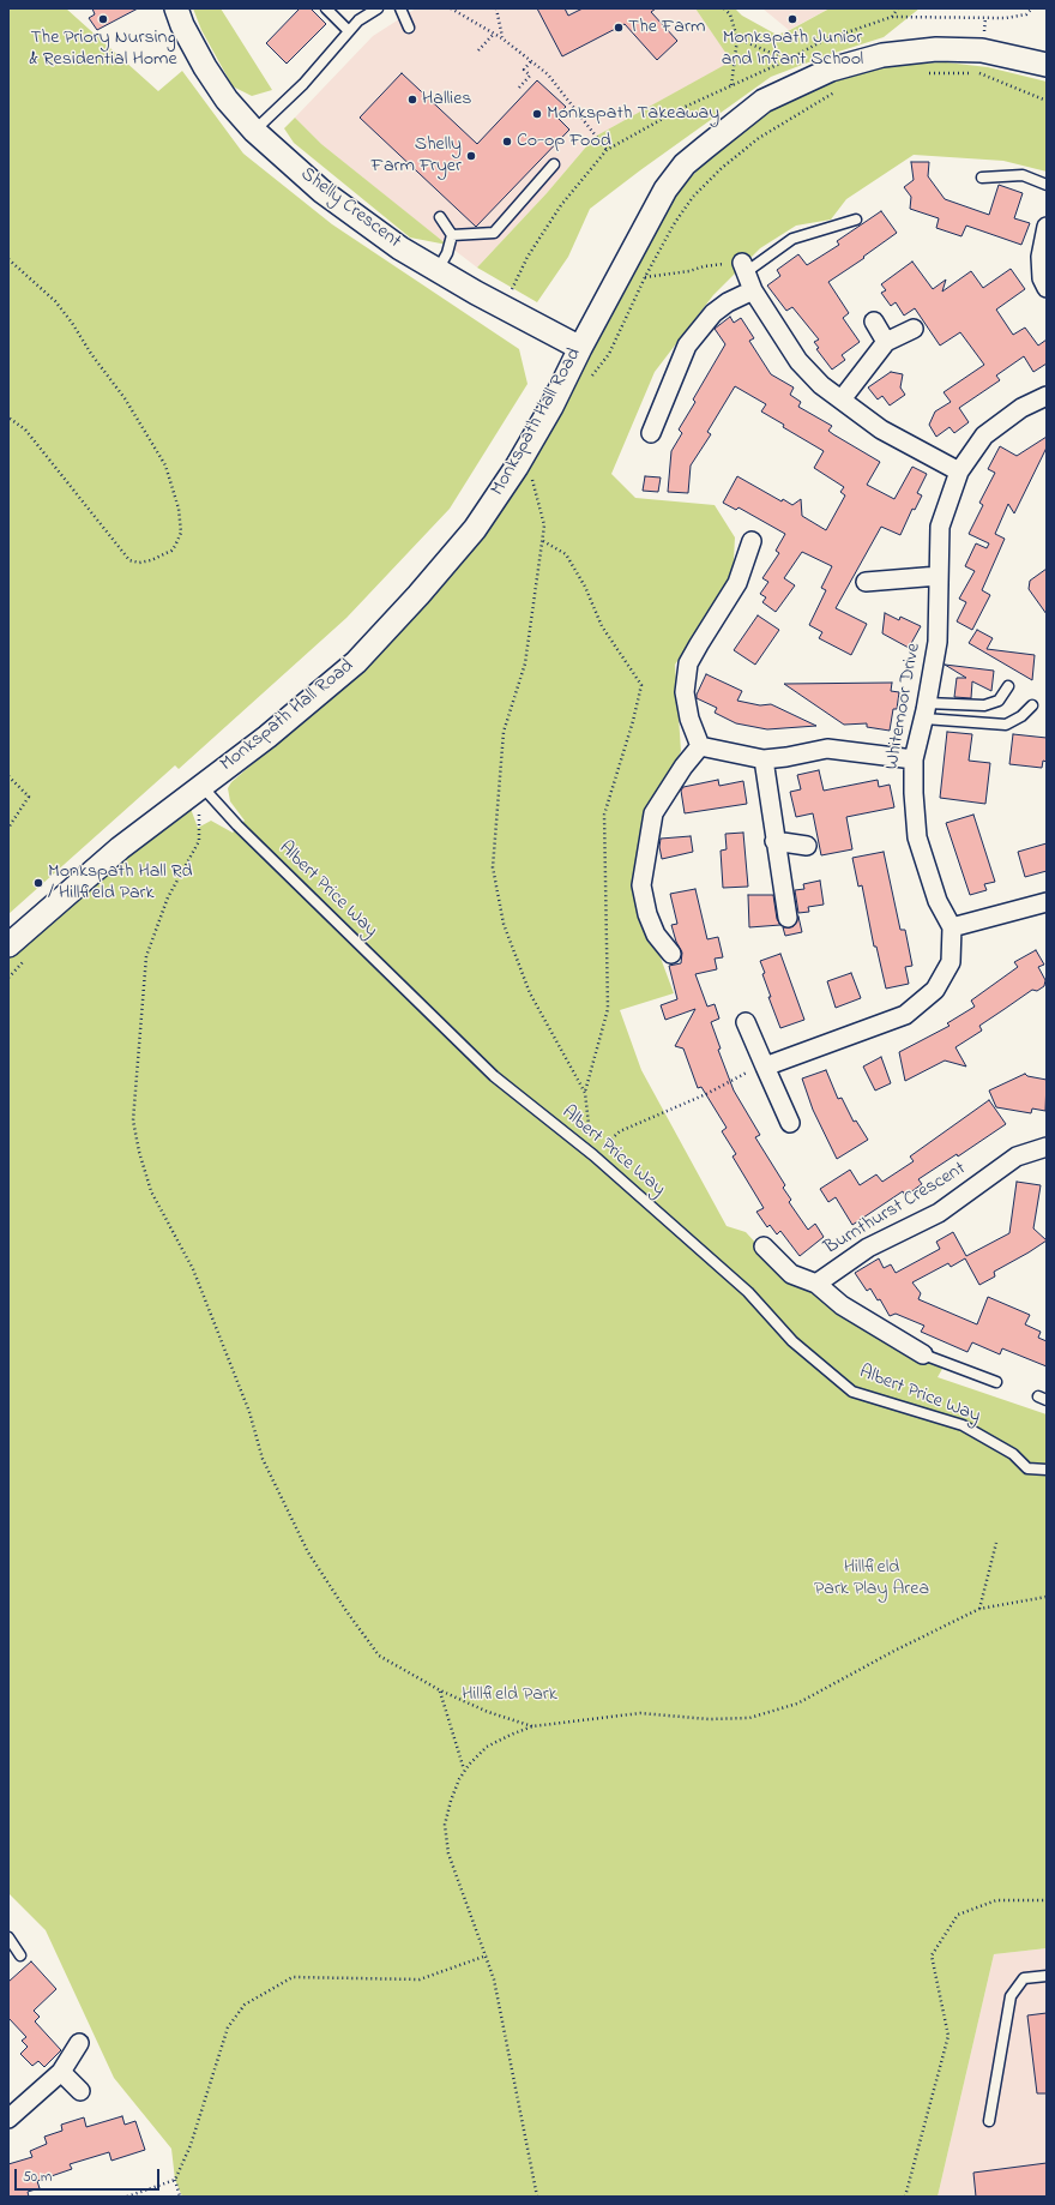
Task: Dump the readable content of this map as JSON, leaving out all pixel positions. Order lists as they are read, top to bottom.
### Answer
{
  "streets": {
    "street": [
      "Shelly Crescent",
      "Monkspath Hall Road",
      "Whitemoor Drive",
      "Burnthurst Crescent"
    ],
    "lane": ["Albert Price Way"]
  },
  "crossings": [
    ["Shelly Crescent", "Monkspath Hall Road"],
    ["Monkspath Hall Road", "Albert Price Way"]
  ],
  "parks": ["Hillfield Park Play Area", "Hillfield Park"],
  "places": [
    "The Priory Nursing & Residential Home",
    "Monkspath Junior and Infant School",
    "The Farm",
    "Hallies",
    "Monkspath Takeaway",
    "Co-op Food",
    "Shelly Farm Fryer",
    "Monkspath Hall Rd / Hillfield Park"
  ],
  "scale_bar": "50 m"
}
